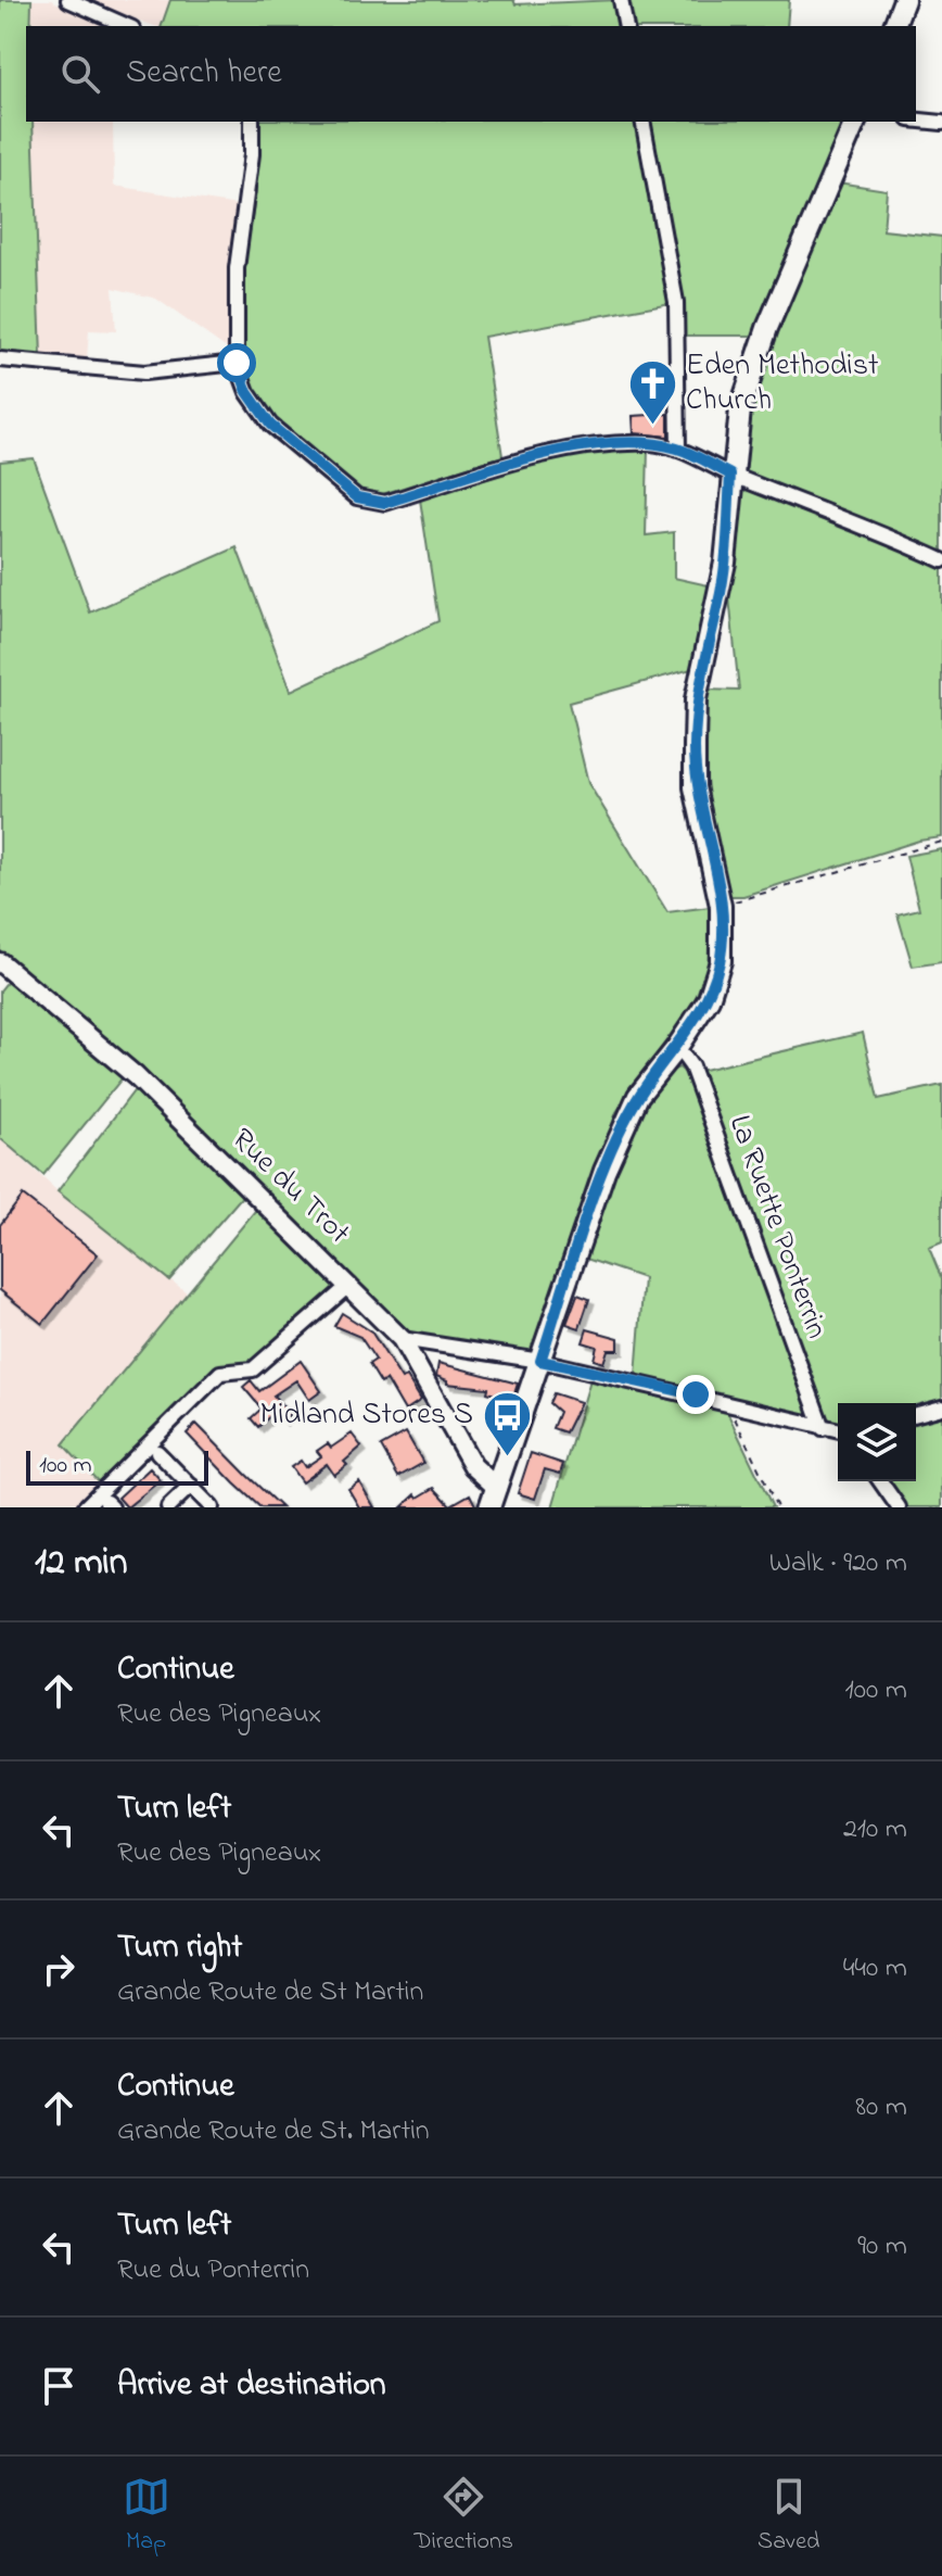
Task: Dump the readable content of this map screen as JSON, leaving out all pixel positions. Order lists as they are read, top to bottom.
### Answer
{
  "streets": {
    "main road": ["Rue du Trot"],
    "street": ["La Ruette Ponterrin"]
  },
  "places": {
    "church": ["Eden Methodist Church"],
    "bus stop": ["Midland Stores S"]
  },
  "scale_bar": "100 m",
  "page": {
    "search": "Search here",
    "scale": "100 m",
    "heading": ["12 min", "Walk · 920 m"],
    "list": [
      ["Continue", "Rue des Pigneaux", "100 m"],
      ["Turn left", "Rue des Pigneaux", "210 m"],
      ["Turn right", "Grande Route de St Martin", "440 m"],
      ["Continue", "Grande Route de St. Martin", "80 m"],
      ["Turn left", "Rue du Ponterrin", "90 m"],
      "Arrive at destination"
    ],
    "nav": ["Map", "Directions", "Saved"]
  }
}
